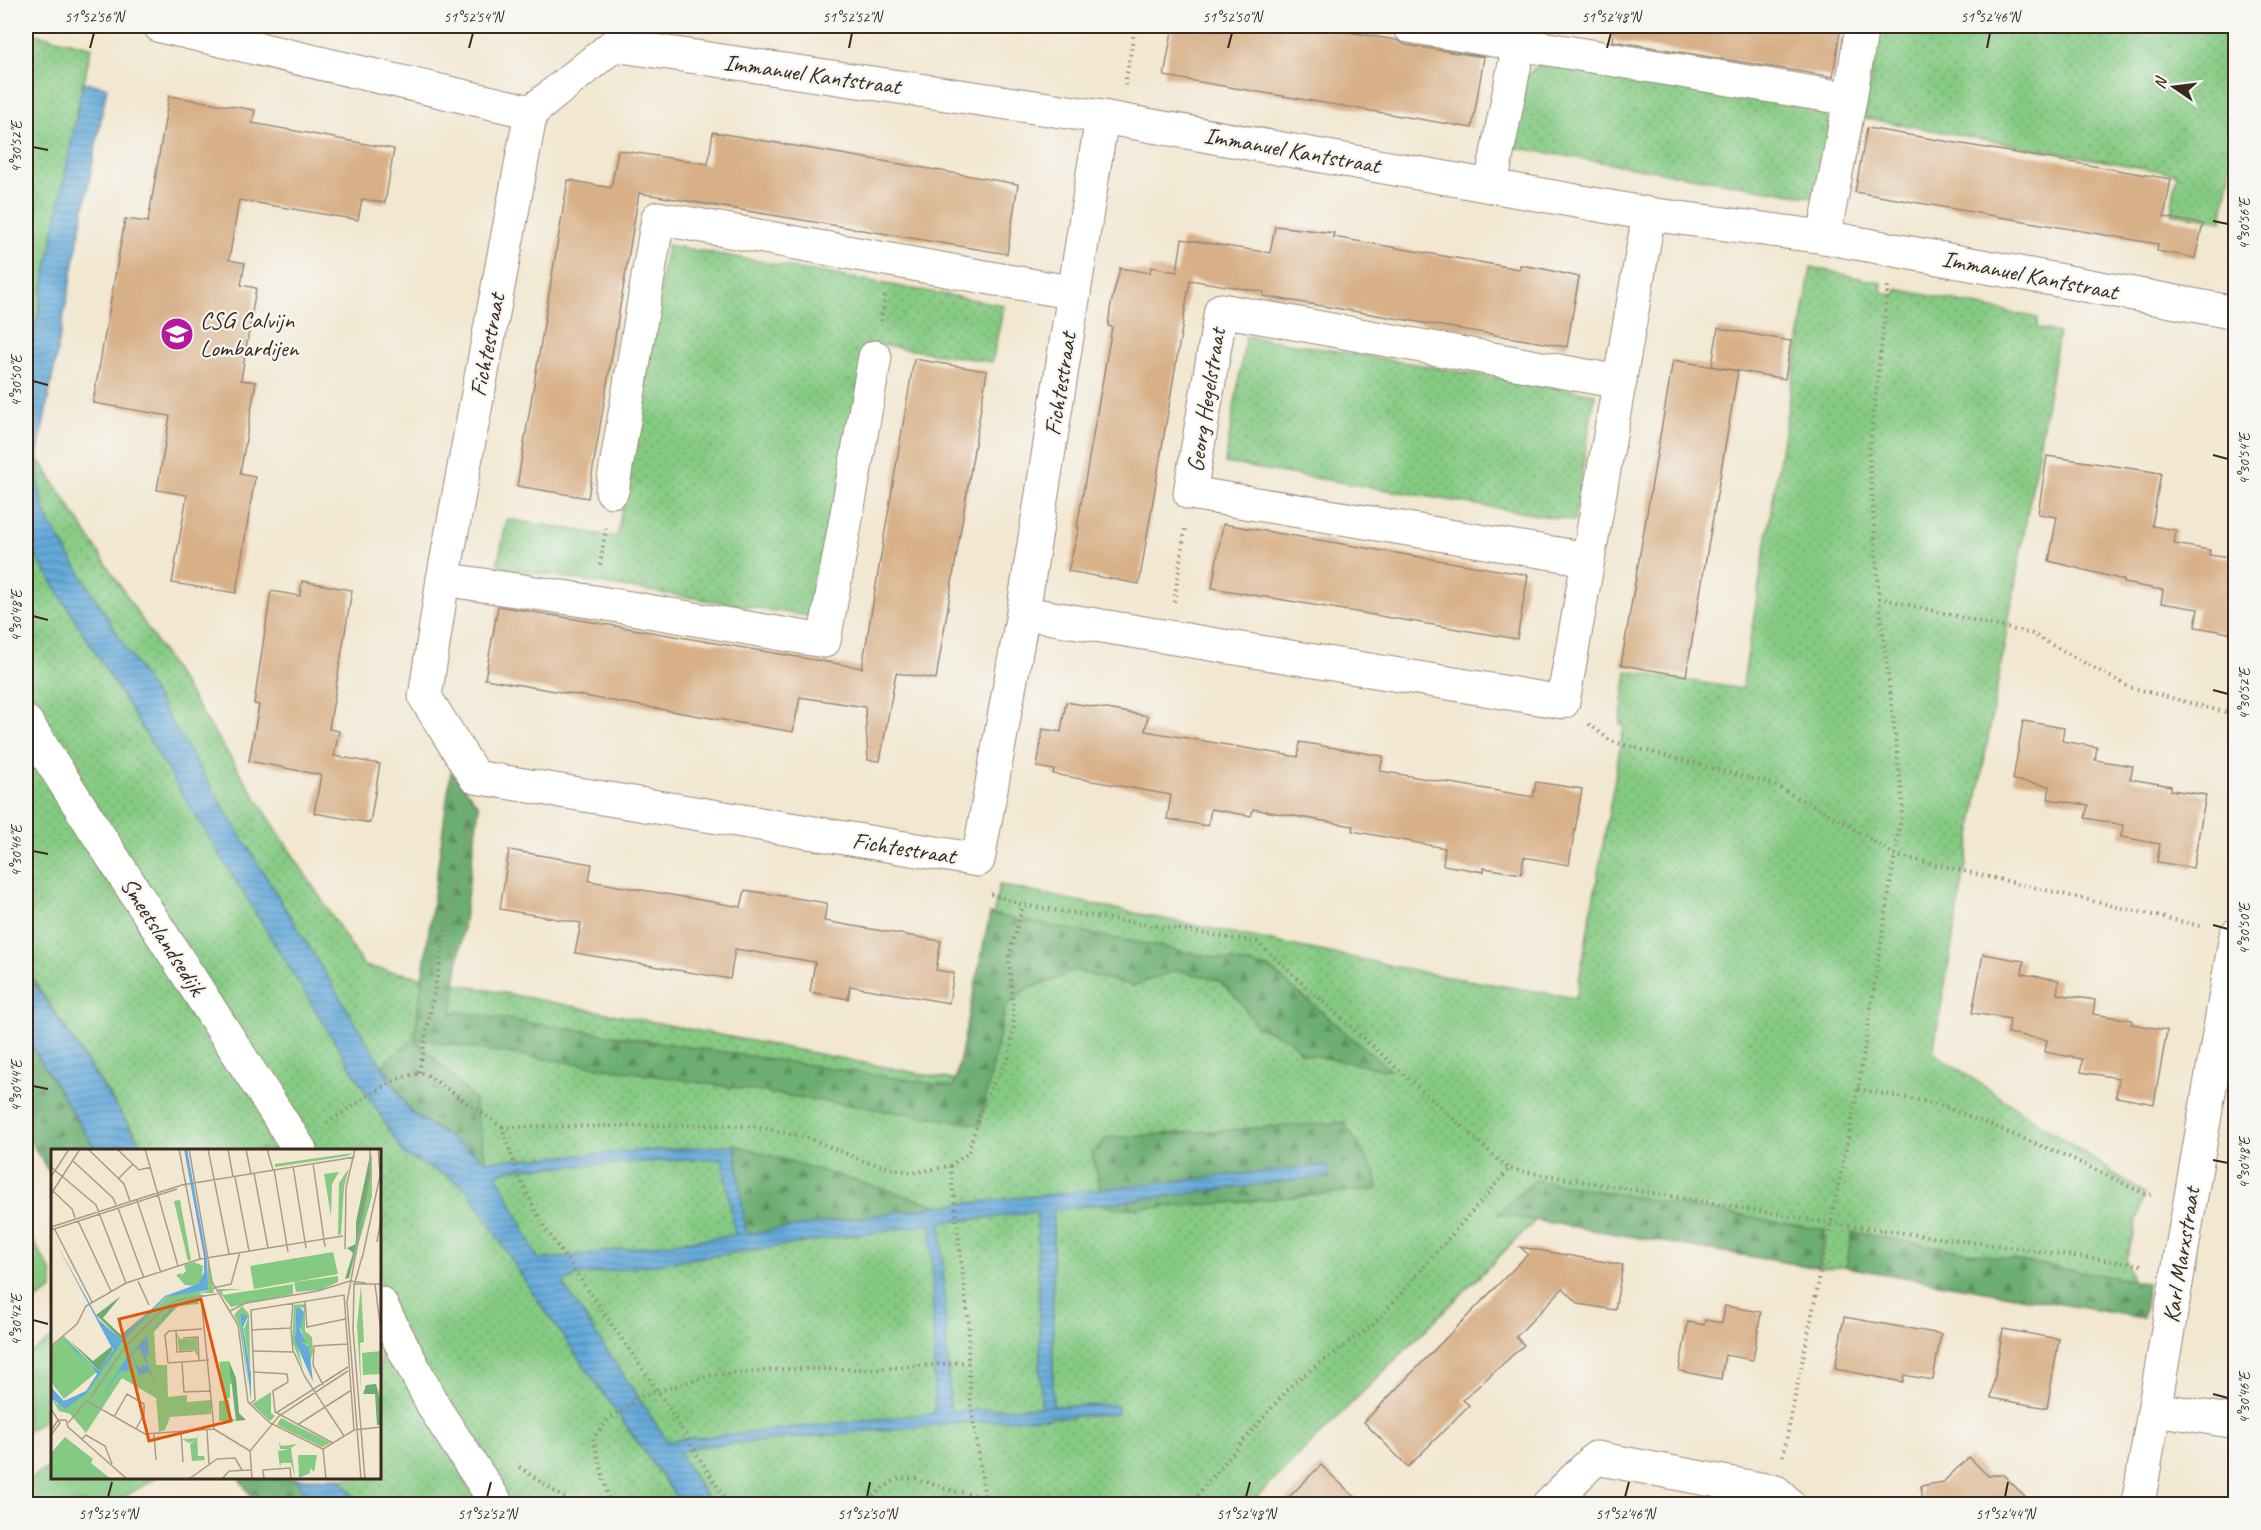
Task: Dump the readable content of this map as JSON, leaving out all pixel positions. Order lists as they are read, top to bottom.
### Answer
{
  "streets": {
    "street": [
      "Immanuel Kantstraat",
      "Fichtestraat",
      "Georg Hegelstraat",
      "Smeetslandsedijk",
      "Karl Marxstraat"
    ]
  },
  "crossings": [
    ["Immanuel Kantstraat", "Fichtestraat"]
  ],
  "places": {
    "school or university": ["CSG Calvijn Lombardijen"]
  },
  "north": "left",
  "coordinates": [
    "51°52'56\"N",
    "51°52'54\"N",
    "51°52'52\"N",
    "51°52'50\"N",
    "51°52'48\"N",
    "51°52'46\"N",
    "4°30'52\"E",
    "4°30'56\"E",
    "4°30'50\"E",
    "4°30'54\"E",
    "4°30'48\"E",
    "4°30'46\"E",
    "4°30'44\"E",
    "4°30'42\"E",
    "51°52'44\"N"
  ]
}
